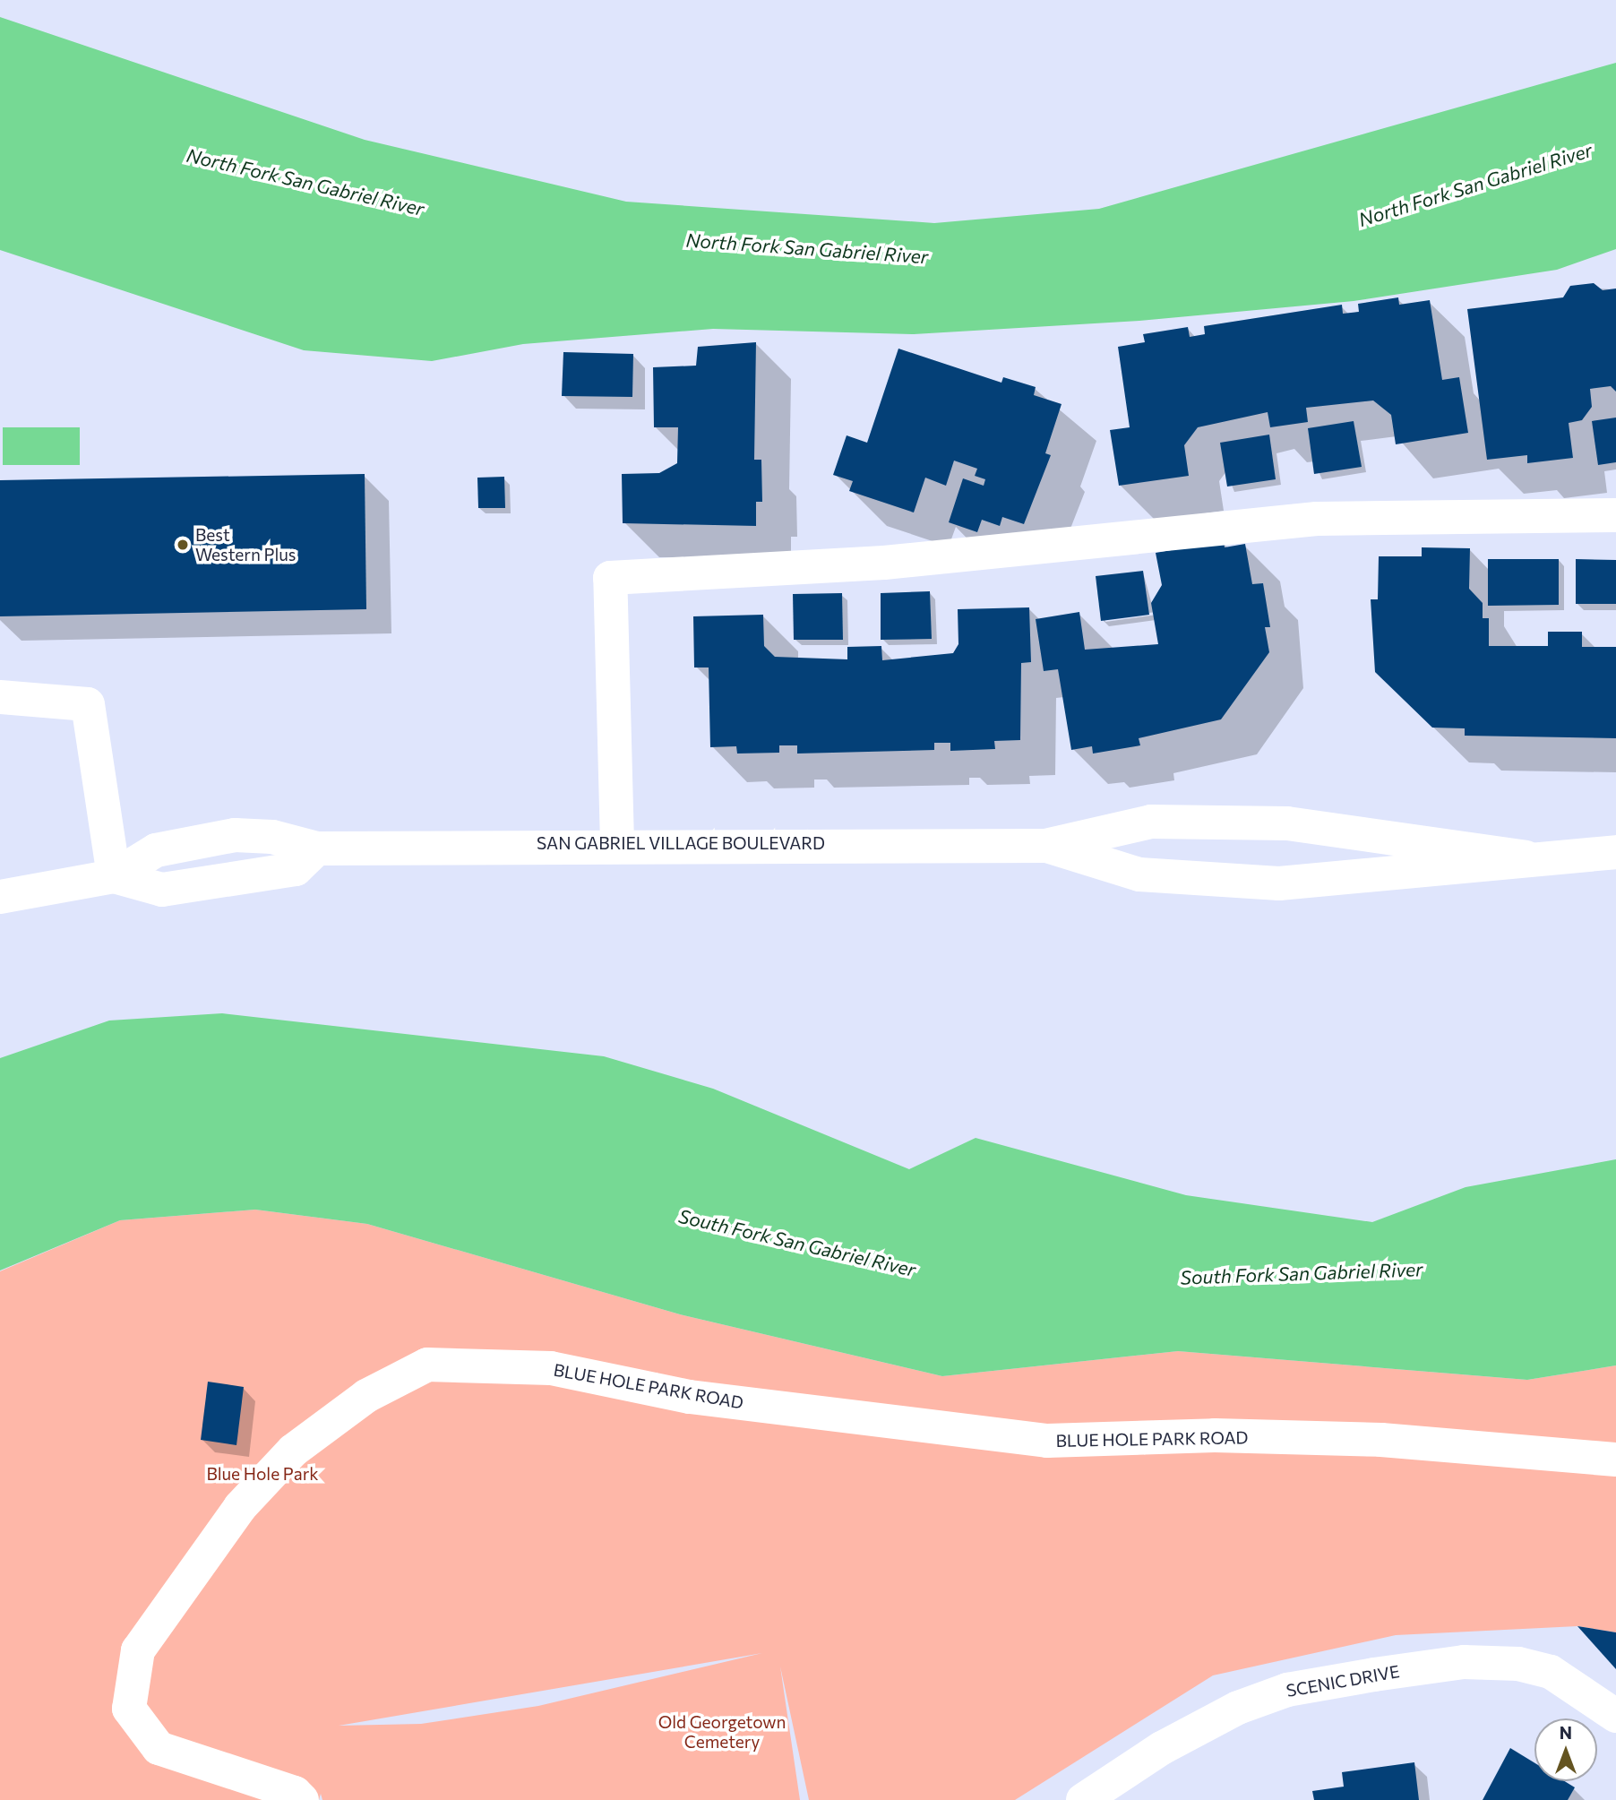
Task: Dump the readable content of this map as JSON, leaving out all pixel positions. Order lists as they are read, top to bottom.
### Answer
{
  "streets": {
    "street": ["SAN GABRIEL VILLAGE BOULEVARD", "BLUE HOLE PARK ROAD", "SCENIC DRIVE"]
  },
  "water": ["North Fork San Gabriel River", "South Fork San Gabriel River"],
  "parks": ["Blue Hole Park", "Old Georgetown Cemetery"],
  "places": ["Best Western Plus"],
  "north": "top"
}
